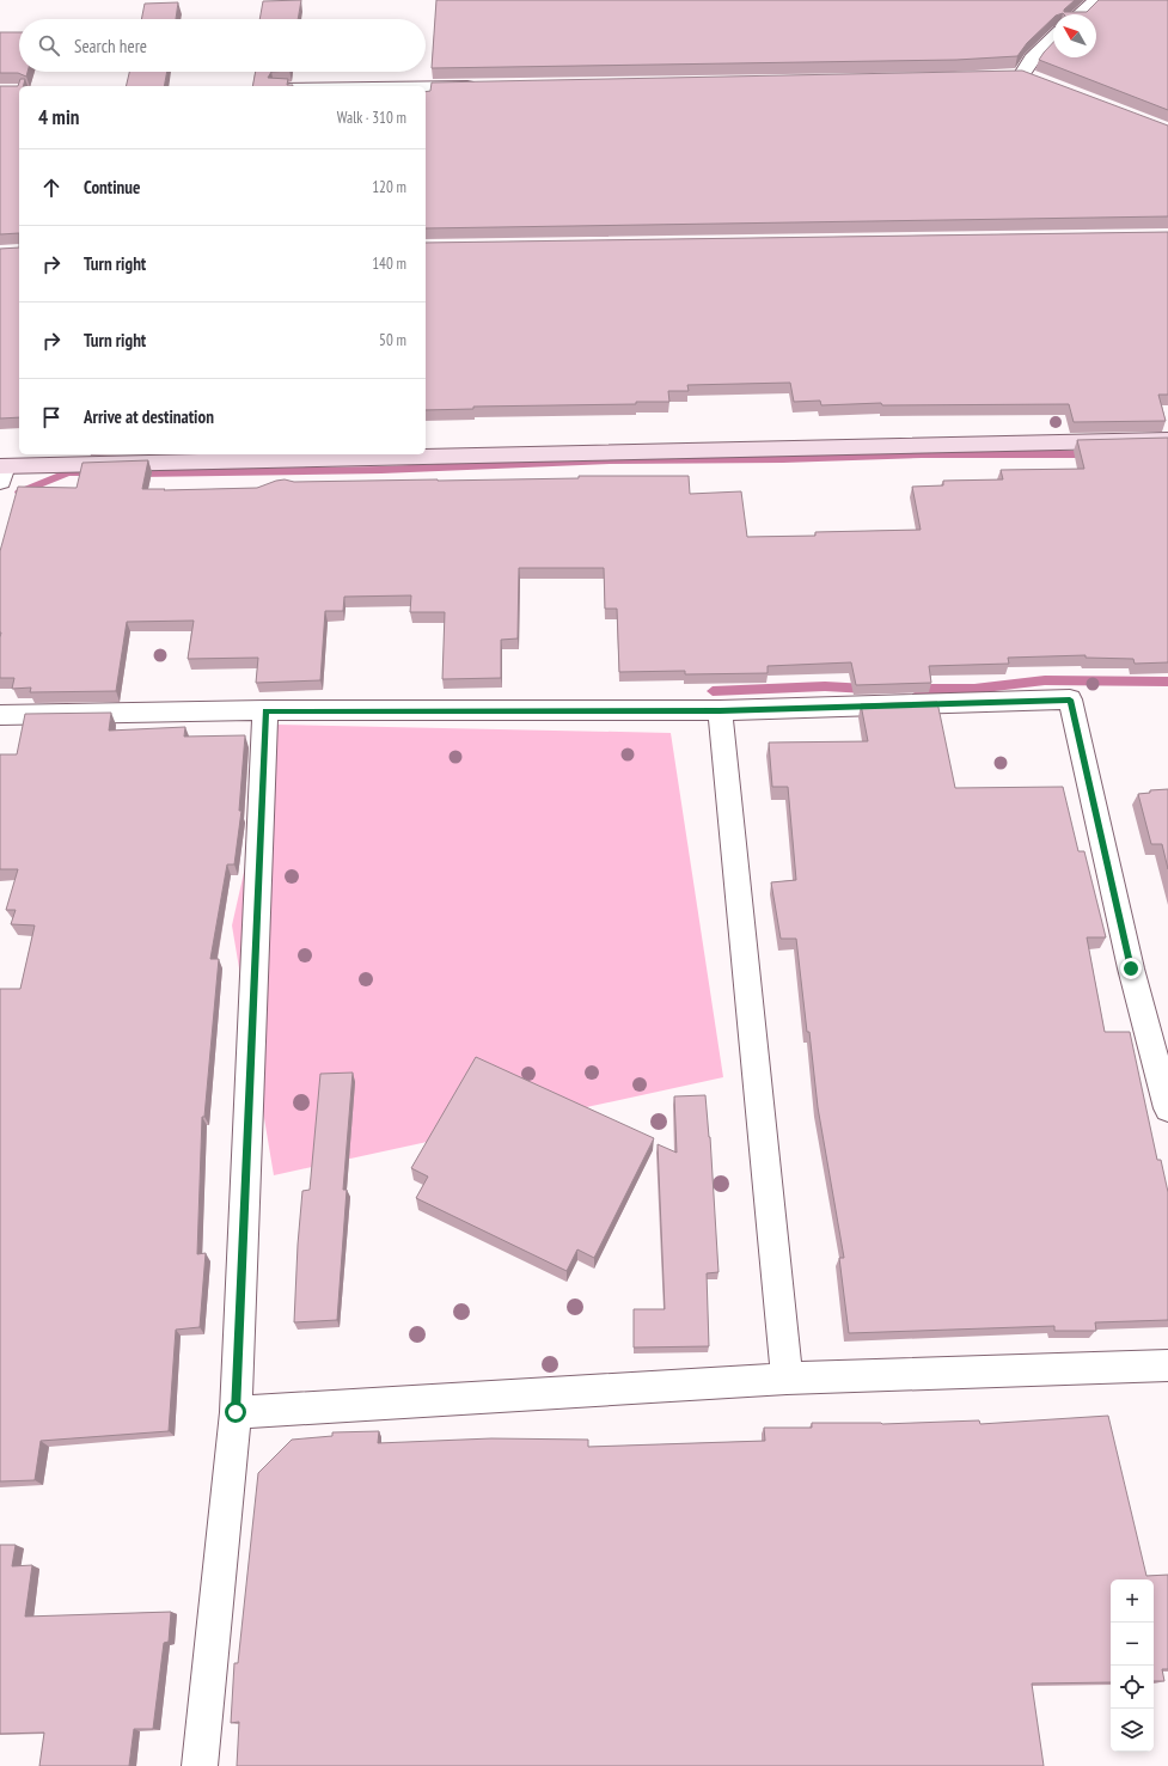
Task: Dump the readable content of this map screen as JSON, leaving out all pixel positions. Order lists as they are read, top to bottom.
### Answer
{
  "north": "top left",
  "page": {
    "search": "Search here",
    "heading": ["4 min", "Walk · 310 m"],
    "list": [
      ["Continue", "120 m"],
      ["Turn right", "140 m"],
      ["Turn right", "50 m"],
      "Arrive at destination"
    ],
    "map_buttons": ["+", "−"]
  }
}
